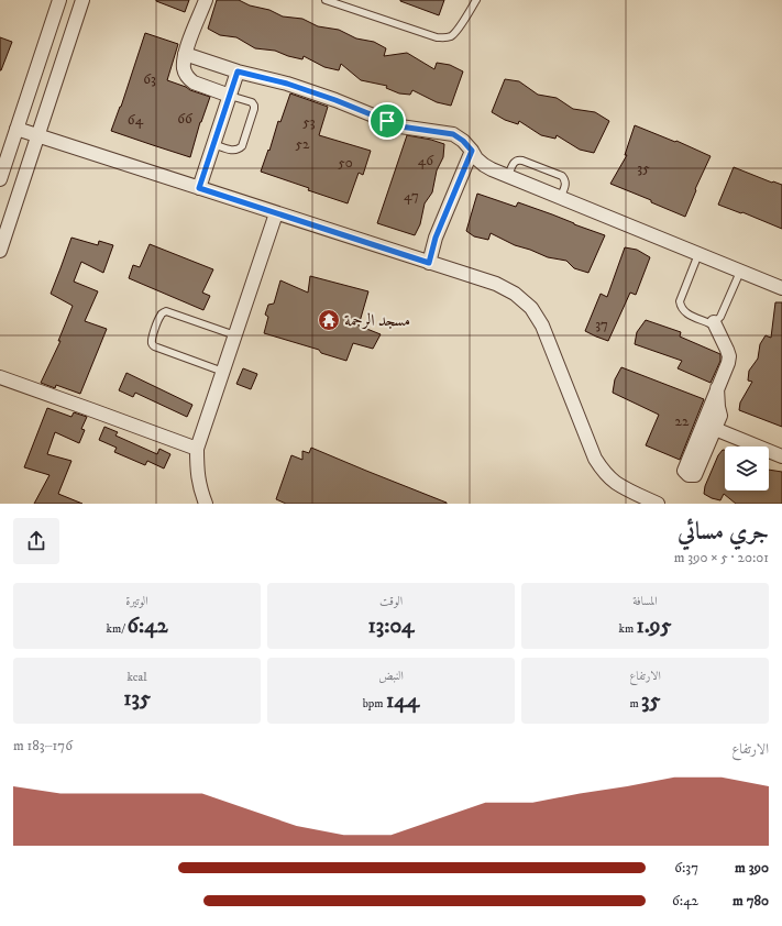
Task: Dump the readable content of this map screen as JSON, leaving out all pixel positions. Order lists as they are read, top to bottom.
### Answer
{
  "places": {
    "temple": ["مسجد الرحمة"]
  },
  "house_numbers": [
    "63",
    "66",
    "64",
    "53",
    "52",
    "46",
    "50",
    "35",
    "47",
    "37",
    "22"
  ],
  "page": {
    "heading": ["جري مسائي", "20:01 · 5 × 390 m"],
    "stats": [
      ["المسافة", "1.95 km"],
      ["الوقت", "13:04"],
      ["الوتيرة", "6:42 /km"],
      ["الارتفاع", "35 m"],
      ["النبض", "144 bpm"],
      ["kcal", "135"]
    ],
    "chart": ["الارتفاع", "176–183 m"],
    "list": [
      {
        "name": "390 m",
        "note": "6:37"
      },
      {
        "name": "780 m",
        "note": "6:42"
      }
    ]
  }
}
